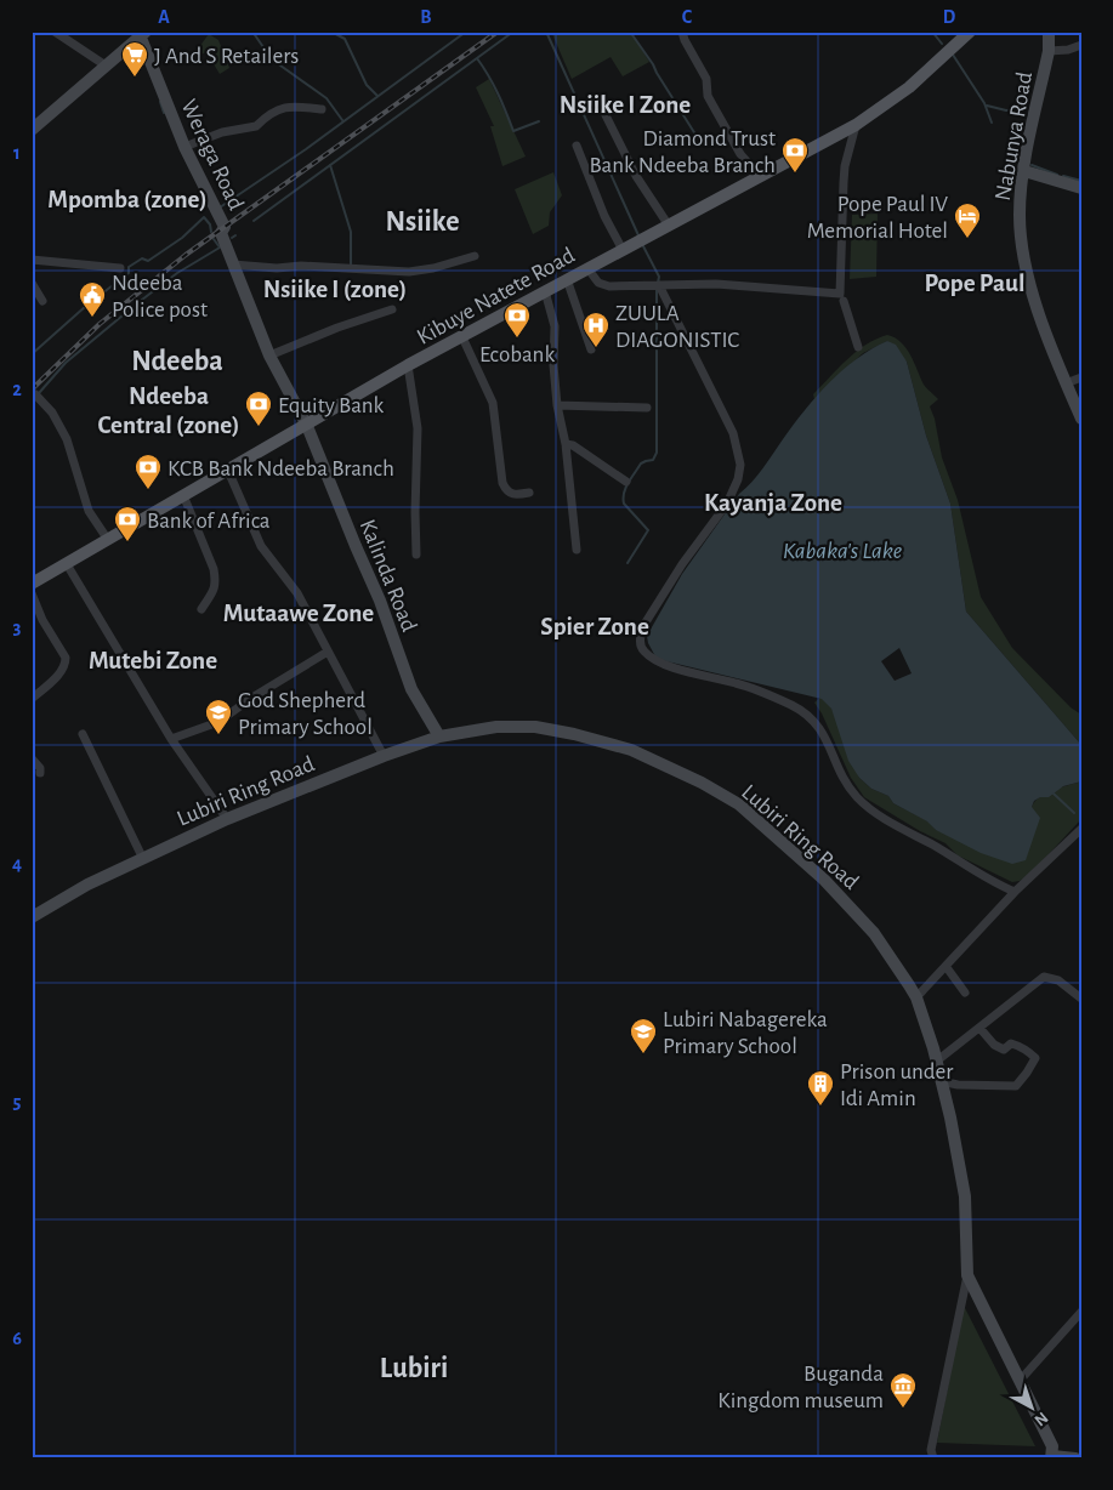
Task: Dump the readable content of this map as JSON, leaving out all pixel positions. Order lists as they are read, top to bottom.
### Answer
{
  "streets": {
    "main road": [
      "Nabunya Road",
      "Weraga Road",
      "Kibuye Natete Road",
      "Kalinda Road",
      "Lubiri Ring Road"
    ]
  },
  "crossings": [
    ["Weraga Road", "Kibuye Natete Road"],
    ["Weraga Road", "Kalinda Road"],
    ["Kibuye Natete Road", "Kalinda Road"],
    ["Kalinda Road", "Lubiri Ring Road"]
  ],
  "districts": [
    "Nsiike I Zone",
    "Mpomba (zone)",
    "Nsiike",
    "Pope Paul",
    "Nsiike I (zone)",
    "Ndeeba",
    "Ndeeba Central (zone)",
    "Kayanja Zone",
    "Mutaawe Zone",
    "Spier Zone",
    "Mutebi Zone",
    "Lubiri"
  ],
  "water": ["Kabaka's Lake"],
  "places": {
    "supermarket": ["J And S Retailers"],
    "bank": [
      "Diamond Trust Bank Ndeeba Branch",
      "Ecobank",
      "Equity Bank",
      "KCB Bank Ndeeba Branch",
      "Bank of Africa"
    ],
    "hotel": ["Pope Paul IV Memorial Hotel"],
    "public building": ["Ndeeba Police post"],
    "hospital": ["ZUULA DIAGONISTIC"],
    "school or university": ["God Shepherd Primary School", "Lubiri Nabagereka Primary School"],
    "building": ["Prison under Idi Amin"],
    "museum": ["Buganda Kingdom museum"]
  },
  "north": "bottom right",
  "grid": {
    "columns": [
      "A",
      "B",
      "C",
      "D"
    ],
    "rows": [
      "1",
      "2",
      "3",
      "4",
      "5",
      "6"
    ]
  }
}
